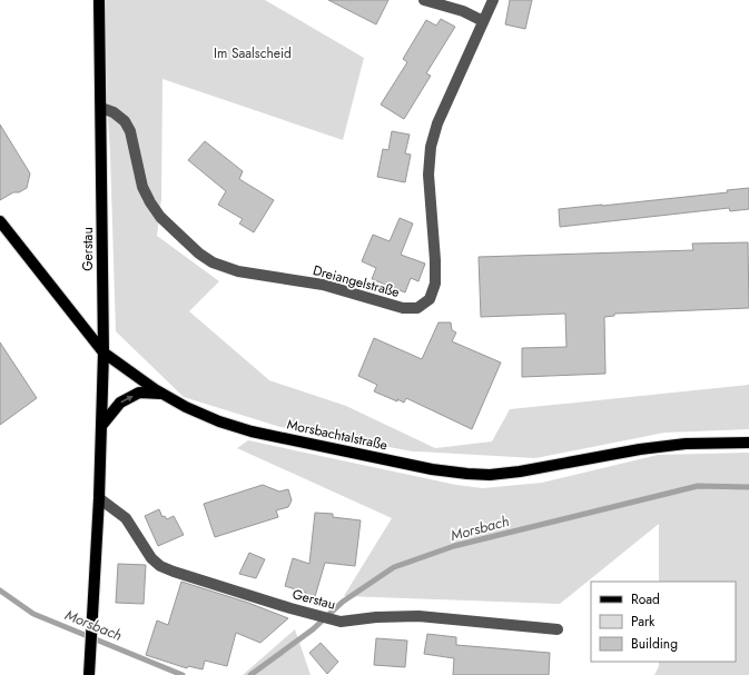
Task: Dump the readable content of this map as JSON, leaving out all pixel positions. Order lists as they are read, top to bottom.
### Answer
{
  "streets": {
    "main road": ["Gerstau", "Morsbachtalstraße"],
    "street": ["Dreiangelstraße"]
  },
  "crossings": [
    ["Gerstau", "Dreiangelstraße"],
    ["Gerstau", "Morsbachtalstraße"]
  ],
  "water": ["Morsbach"],
  "parks": ["Im Saalscheid"],
  "legend": ["Road", "Park", "Building"]
}
